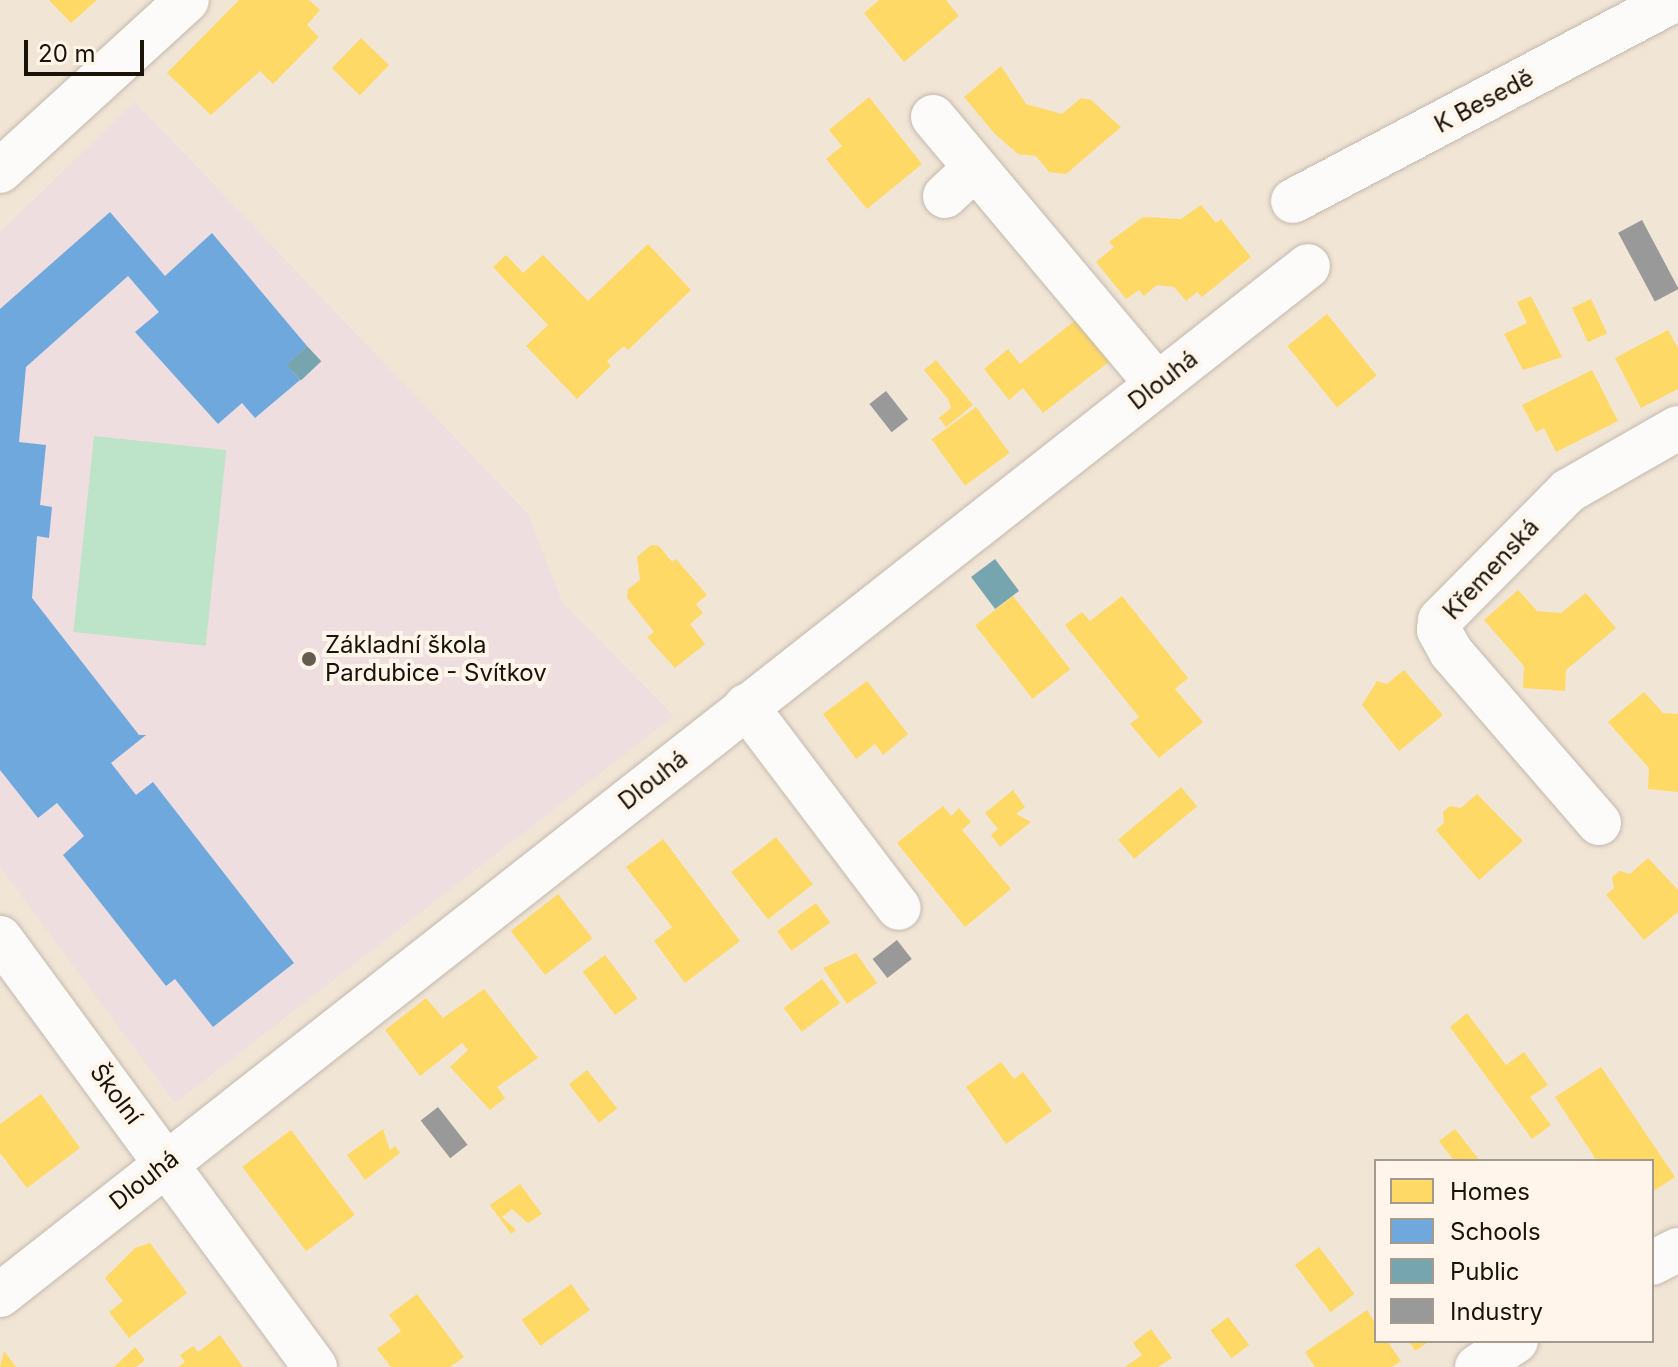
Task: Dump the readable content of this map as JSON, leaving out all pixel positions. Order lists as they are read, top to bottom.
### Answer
{
  "streets": {
    "street": [
      "K Besedě",
      "Dlouhá",
      "Křemenská",
      "Školní"
    ]
  },
  "crossings": [
    ["Dlouhá", "Školní"]
  ],
  "places": ["Základní škola Pardubice - Svítkov"],
  "legend": [
    "Homes",
    "Schools",
    "Public",
    "Industry"
  ],
  "scale_bar": "20 m"
}
